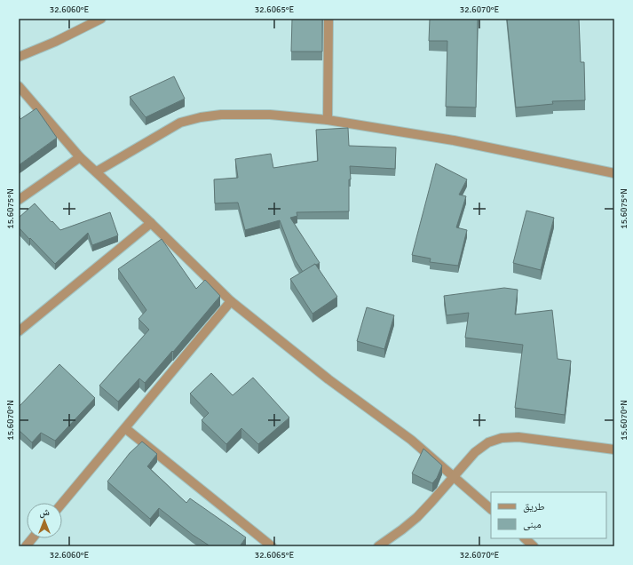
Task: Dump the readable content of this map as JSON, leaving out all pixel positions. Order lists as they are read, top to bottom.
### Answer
{
  "legend": ["طريق", "مبنى"],
  "north": "top",
  "coordinates": [
    "32.6060°E",
    "32.6065°E",
    "32.6070°E",
    "15.6075°N",
    "15.6070°N"
  ]
}
